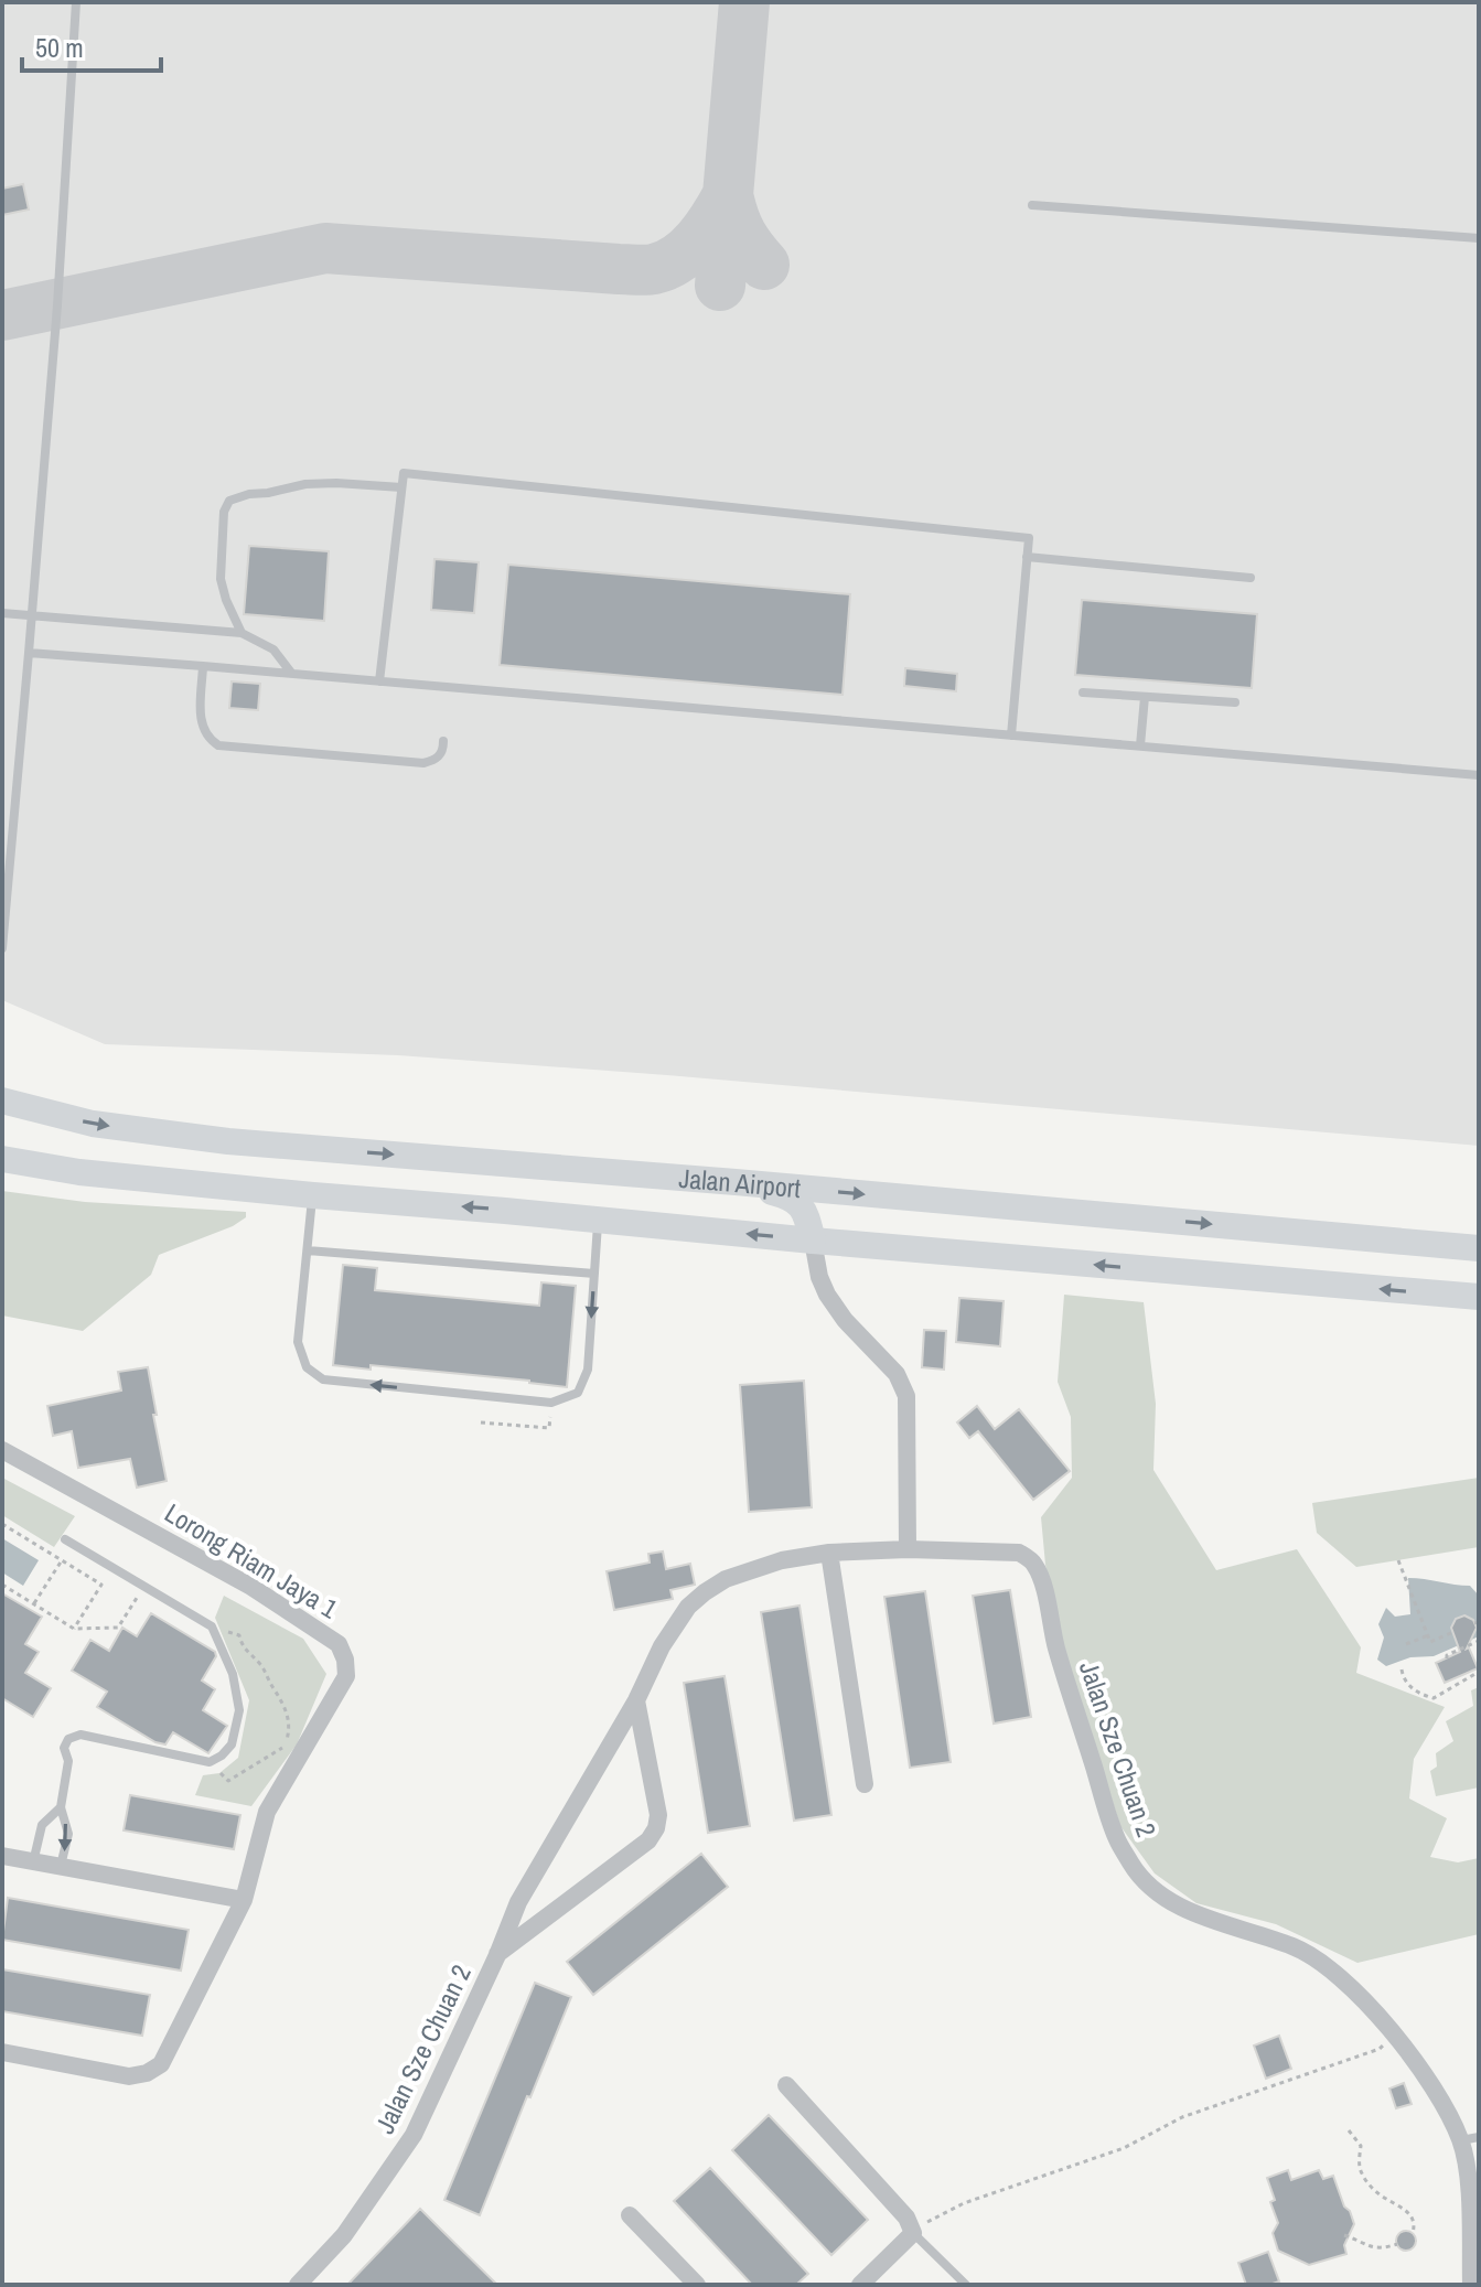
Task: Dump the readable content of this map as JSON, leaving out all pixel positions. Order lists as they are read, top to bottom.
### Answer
{
  "streets": {
    "main road": ["Jalan Airport"],
    "street": ["Lorong Riam Jaya 1", "Jalan Sze Chuan 2"]
  },
  "scale_bar": "50 m"
}
